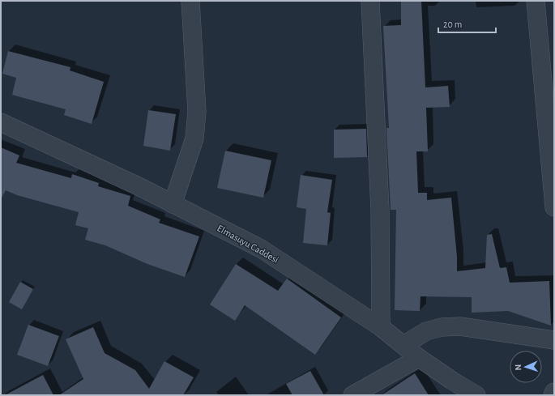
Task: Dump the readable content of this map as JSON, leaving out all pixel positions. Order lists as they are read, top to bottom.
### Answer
{
  "streets": {
    "street": ["Elmasuyu Caddesi"]
  },
  "scale_bar": "20 m",
  "north": "left"
}
